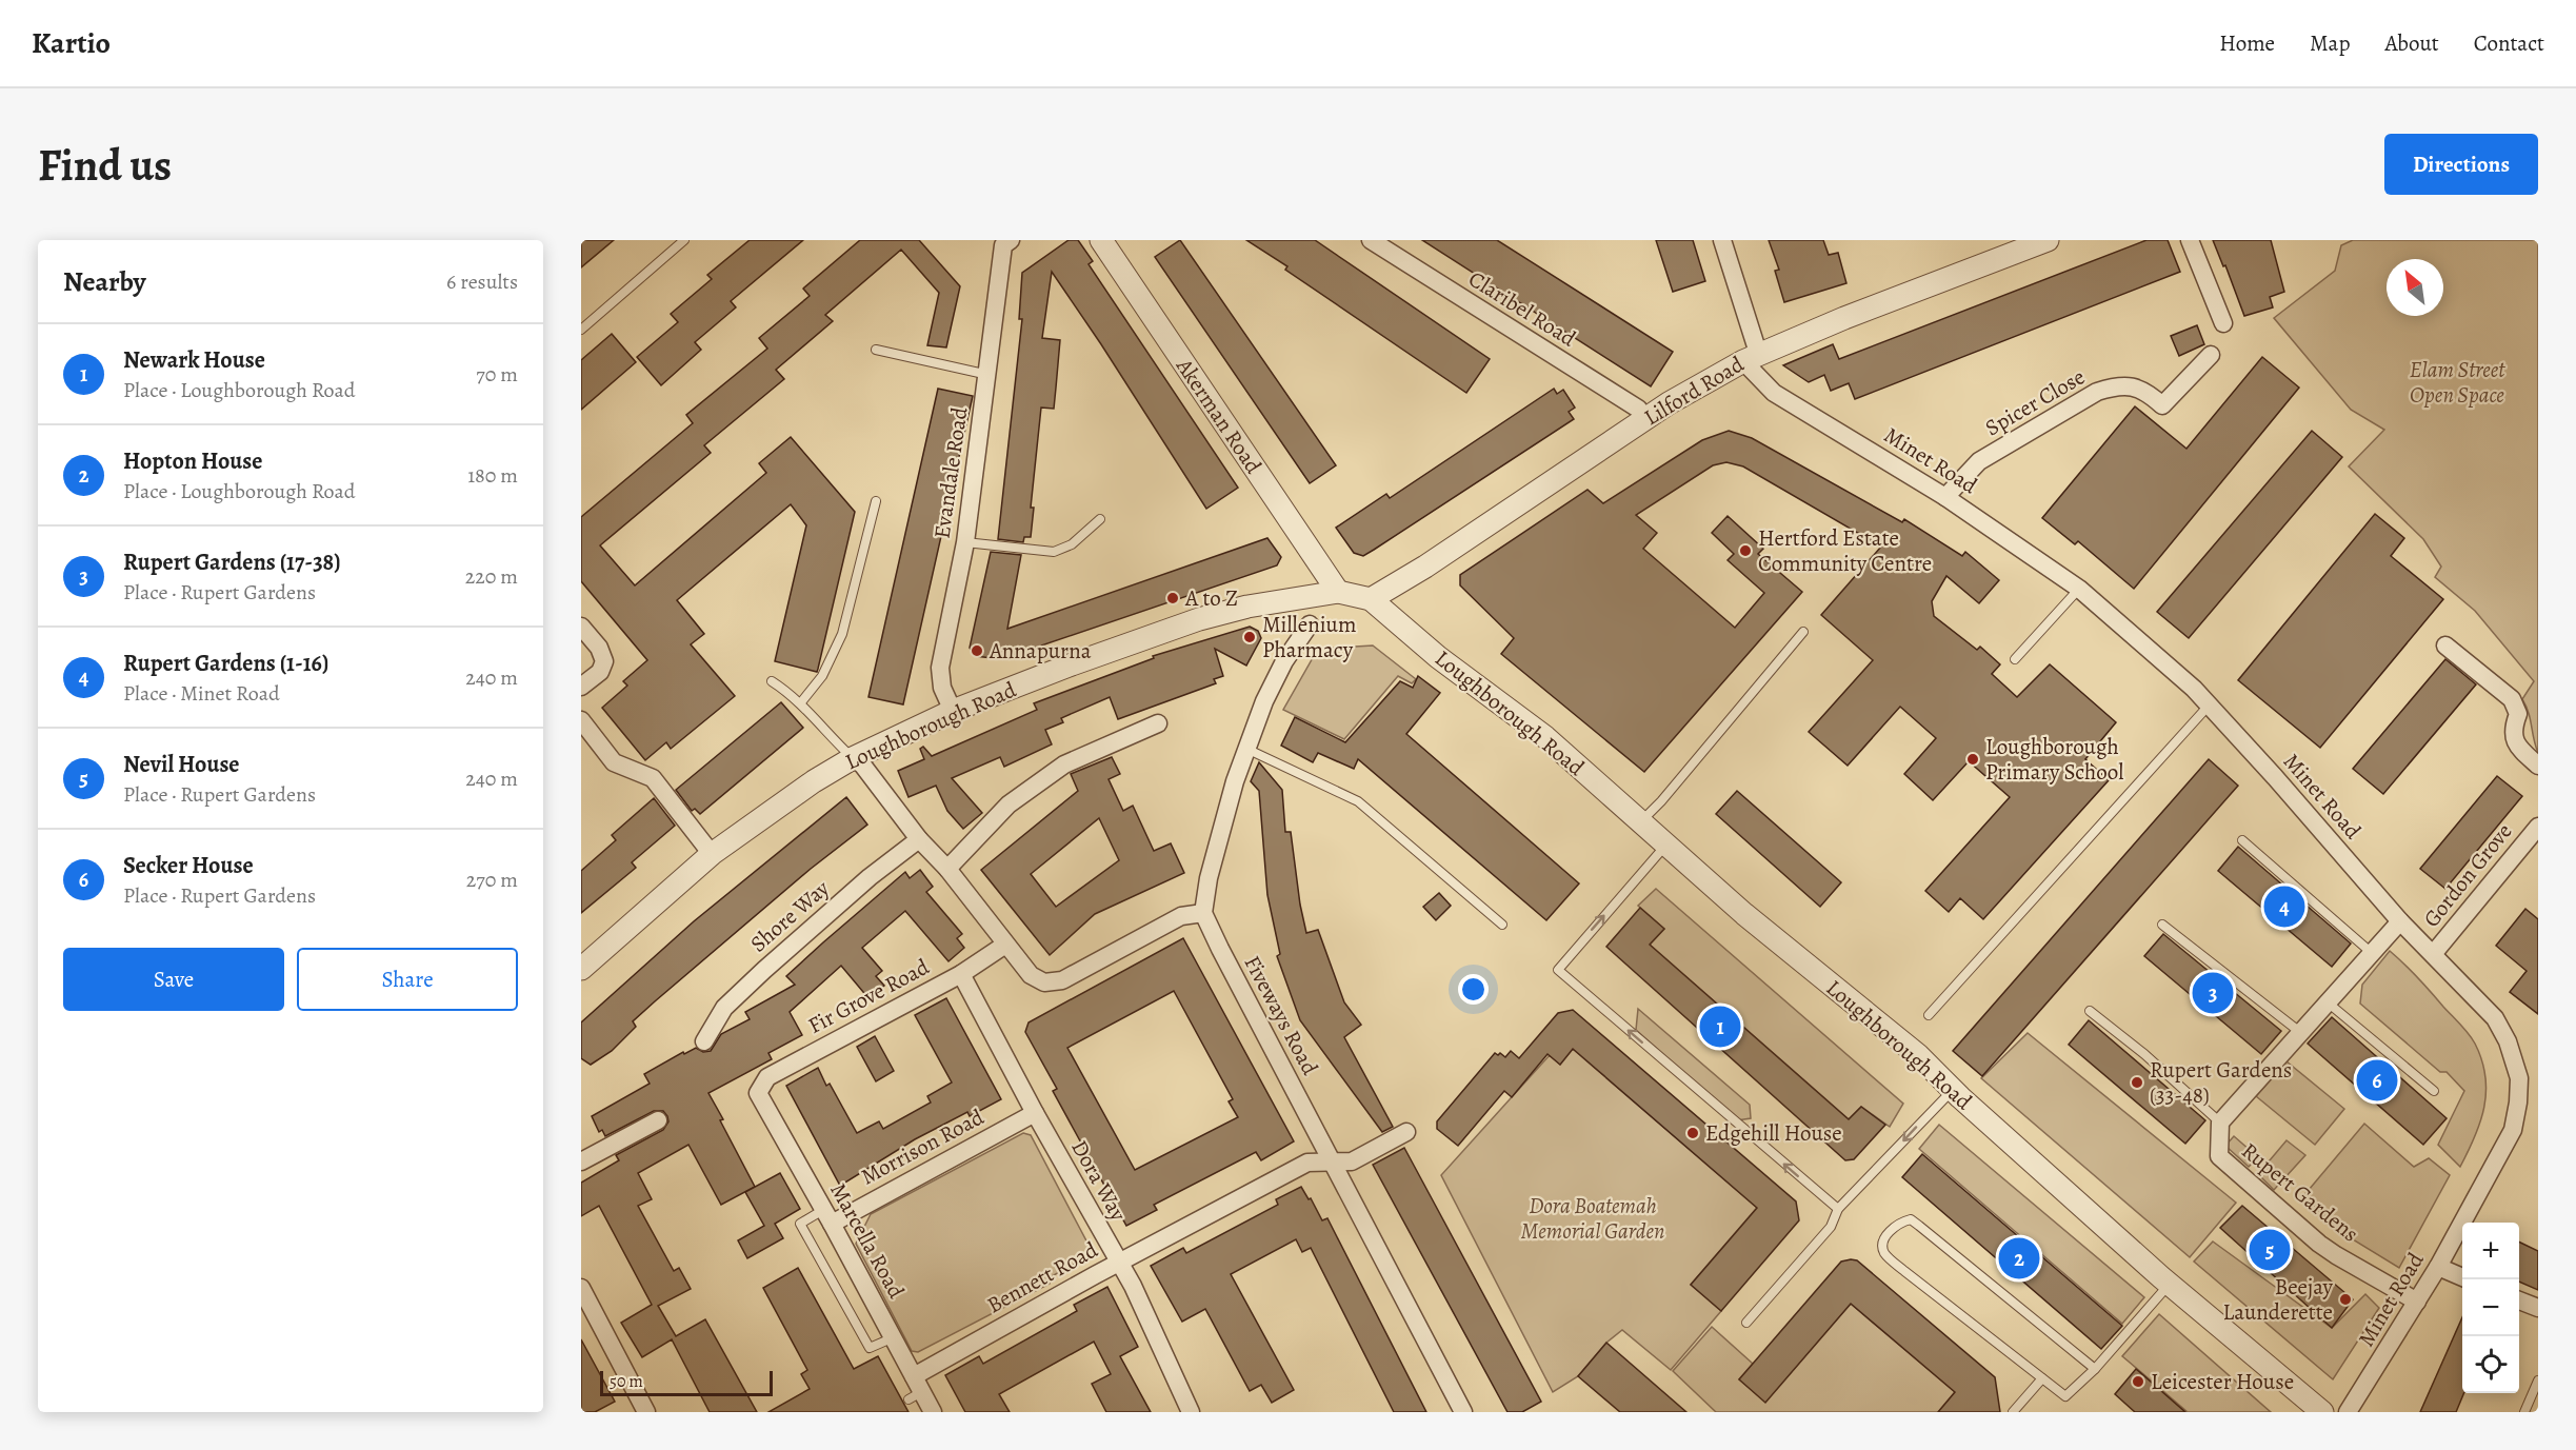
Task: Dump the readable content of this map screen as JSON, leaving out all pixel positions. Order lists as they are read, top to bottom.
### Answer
{
  "streets": {
    "street": [
      "Claribel Road",
      "Lilford Road",
      "Spicer Close",
      "Akerman Road",
      "Minet Road",
      "Evandale Road",
      "Loughborough Road",
      "Gordon Grove",
      "Shore Way",
      "Fir Grove Road",
      "Fiveways Road",
      "Morrison Road",
      "Dora Way",
      "Rupert Gardens",
      "Marcella Road",
      "Bennett Road"
    ]
  },
  "crossings": [
    ["Claribel Road", "Lilford Road"],
    ["Lilford Road", "Minet Road"],
    ["Lilford Road", "Loughborough Road"],
    ["Spicer Close", "Minet Road"],
    ["Akerman Road", "Loughborough Road"],
    ["Minet Road", "Gordon Grove"],
    ["Minet Road", "Rupert Gardens"],
    ["Evandale Road", "Loughborough Road"],
    ["Fir Grove Road", "Dora Way"],
    ["Fir Grove Road", "Marcella Road"],
    ["Fiveways Road", "Bennett Road"],
    ["Morrison Road", "Dora Way"],
    ["Morrison Road", "Marcella Road"],
    ["Dora Way", "Bennett Road"],
    ["Marcella Road", "Bennett Road"]
  ],
  "parks": ["Elam Street Open Space", "Dora Boatemah Memorial Garden"],
  "places": [
    "Hertford Estate Community Centre",
    "A to Z",
    "Millenium Pharmacy",
    "Annapurna",
    "Loughborough Primary School",
    "Rupert Gardens (33-48)",
    "Edgehill House",
    "Beejay Launderette",
    "Leicester House"
  ],
  "scale_bar": "50 m",
  "north": "top left",
  "page": {
    "header": "Kartio",
    "nav": [
      "Home",
      "Map",
      "About",
      "Contact"
    ],
    "buttons": [
      "Directions",
      ["Save", "Share"]
    ],
    "title": "Find us",
    "heading": ["Nearby", "6 results"],
    "list": [
      {
        "mark": "1",
        "name": "Newark House",
        "note": "Place · Loughborough Road",
        "value": "70 m"
      },
      {
        "mark": "2",
        "name": "Hopton House",
        "note": "Place · Loughborough Road",
        "value": "180 m"
      },
      {
        "mark": "3",
        "name": "Rupert Gardens (17-38)",
        "note": "Place · Rupert Gardens",
        "value": "220 m"
      },
      {
        "mark": "4",
        "name": "Rupert Gardens (1-16)",
        "note": "Place · Minet Road",
        "value": "240 m"
      },
      {
        "mark": "5",
        "name": "Nevil House",
        "note": "Place · Rupert Gardens",
        "value": "240 m"
      },
      {
        "mark": "6",
        "name": "Secker House",
        "note": "Place · Rupert Gardens",
        "value": "270 m"
      }
    ],
    "pins": [
      "4",
      "3",
      "1",
      "6",
      "5",
      "2"
    ],
    "map_buttons": ["+", "−"],
    "scale": "50 m"
  }
}
